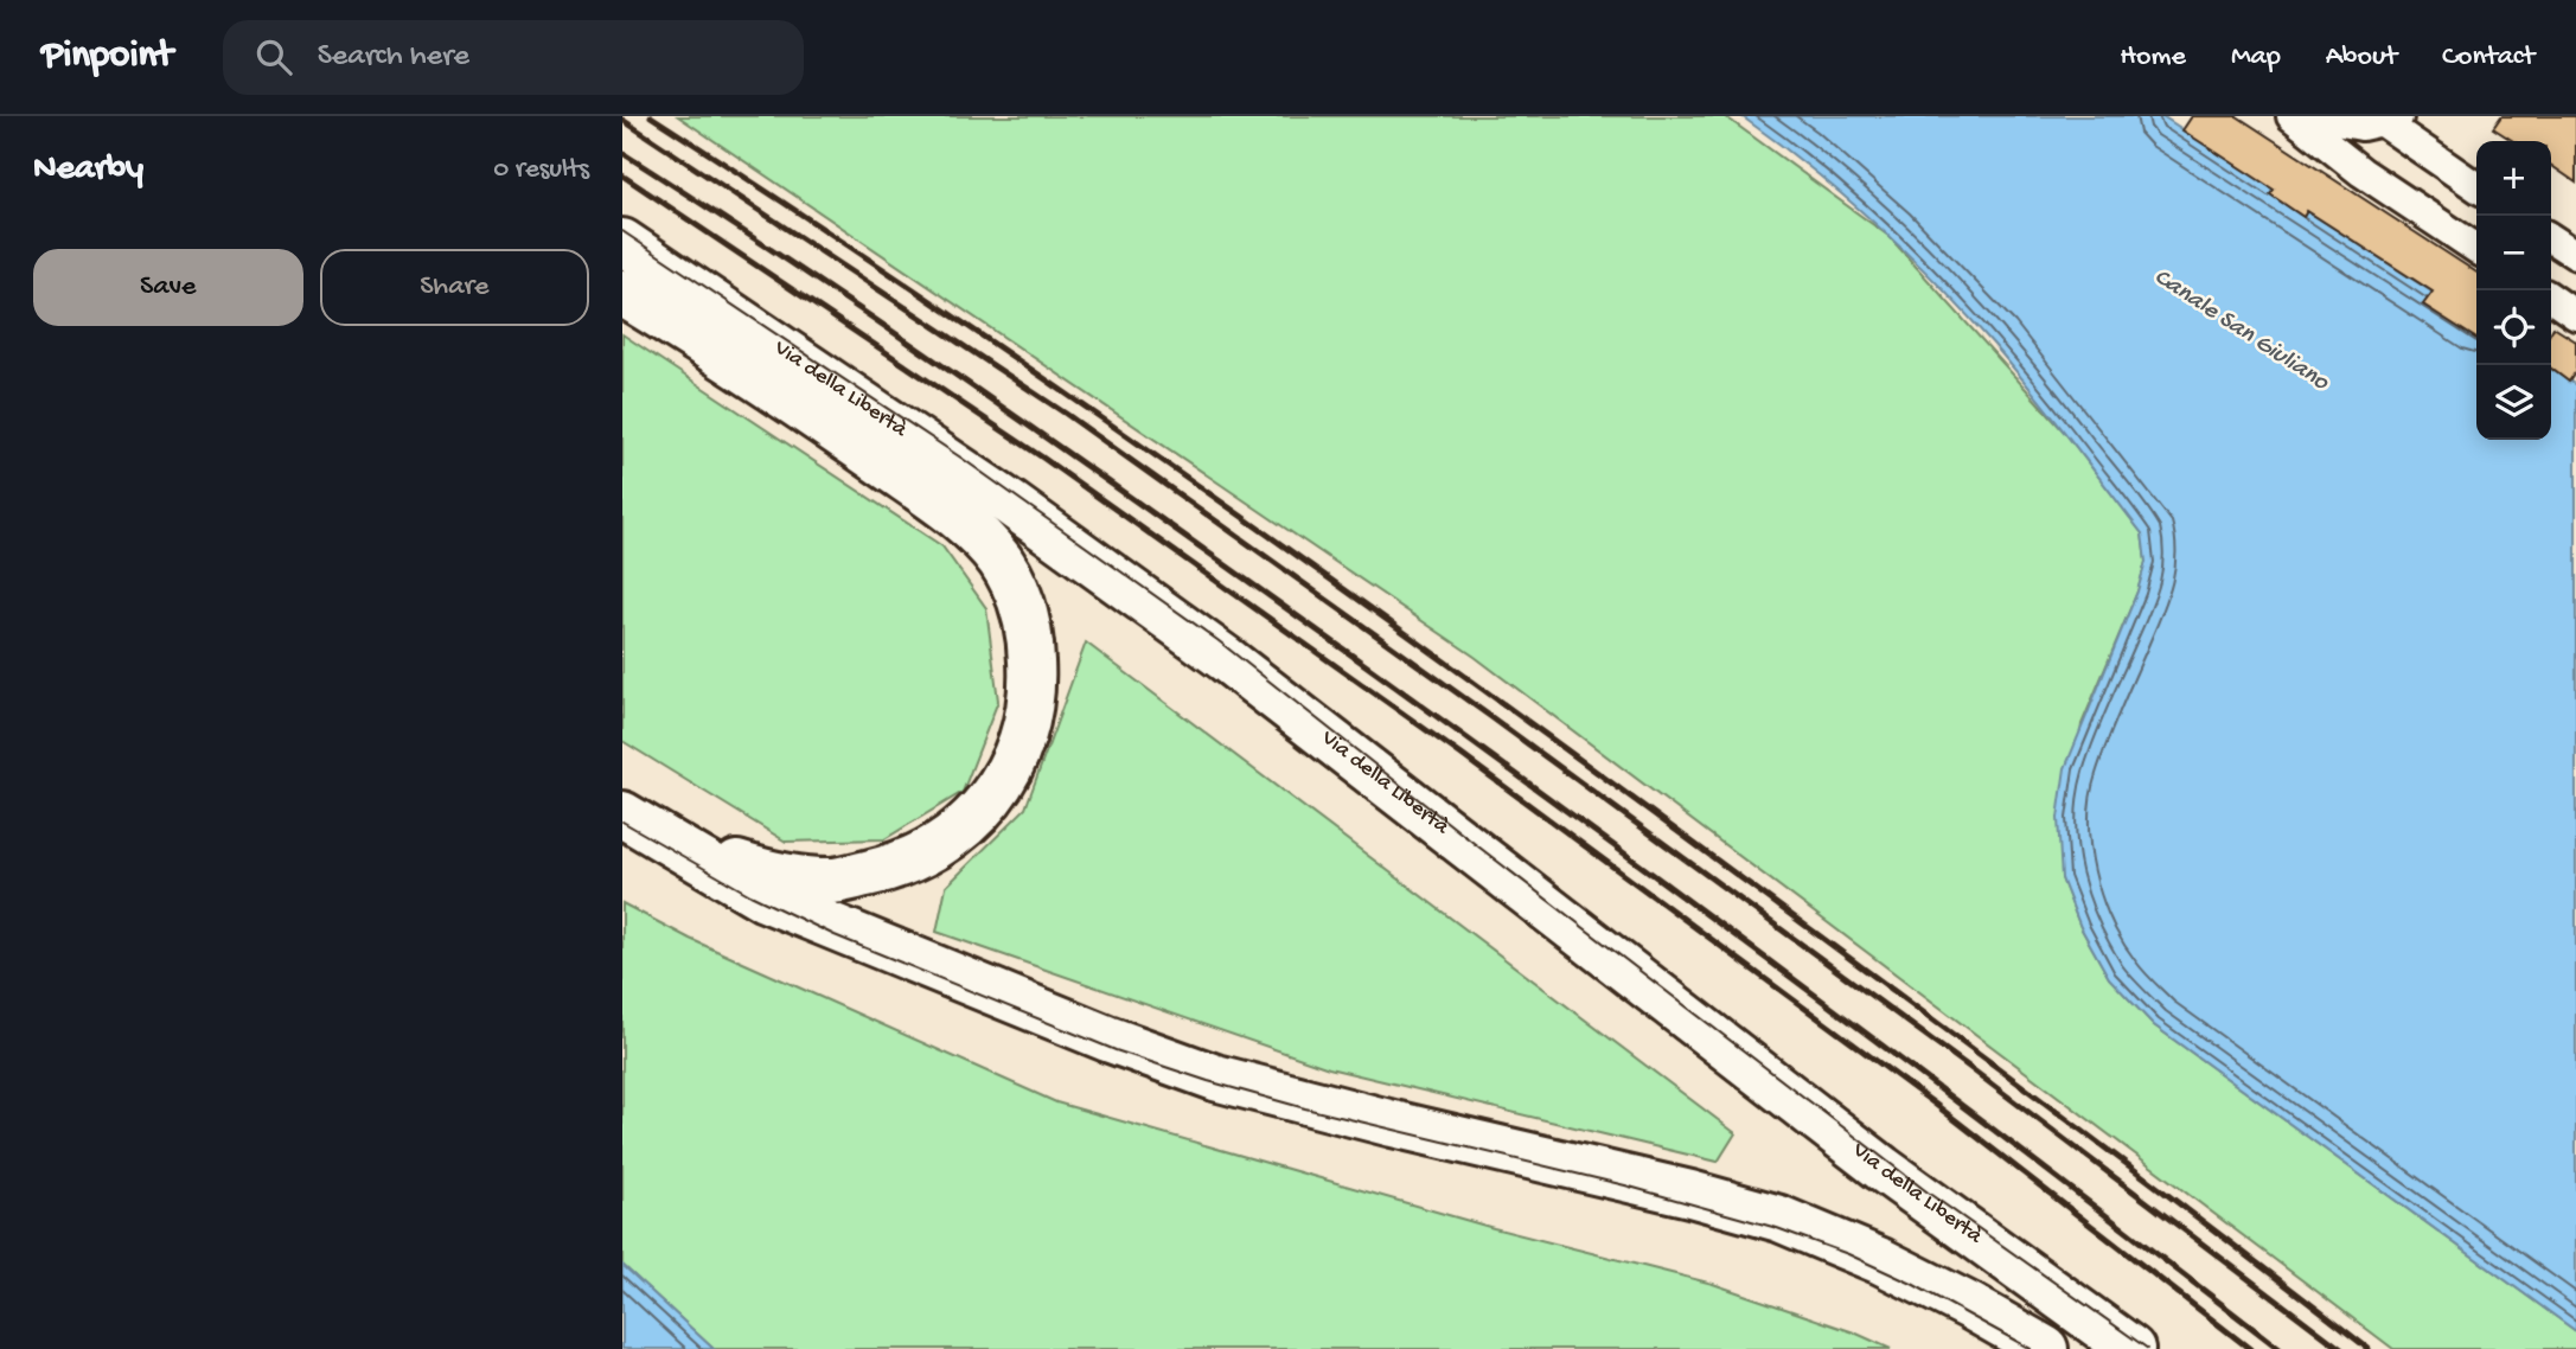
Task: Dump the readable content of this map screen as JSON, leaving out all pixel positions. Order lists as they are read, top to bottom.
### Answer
{
  "streets": {
    "highway": ["Via della Libertà"]
  },
  "water": ["Canale San Giuliano"],
  "page": {
    "header": "Pinpoint",
    "search": "Search here",
    "nav": [
      "Home",
      "Map",
      "About",
      "Contact"
    ],
    "heading": ["Nearby", "0 results"],
    "map_buttons": ["+", "−"],
    "buttons": ["Save", "Share"]
  }
}
